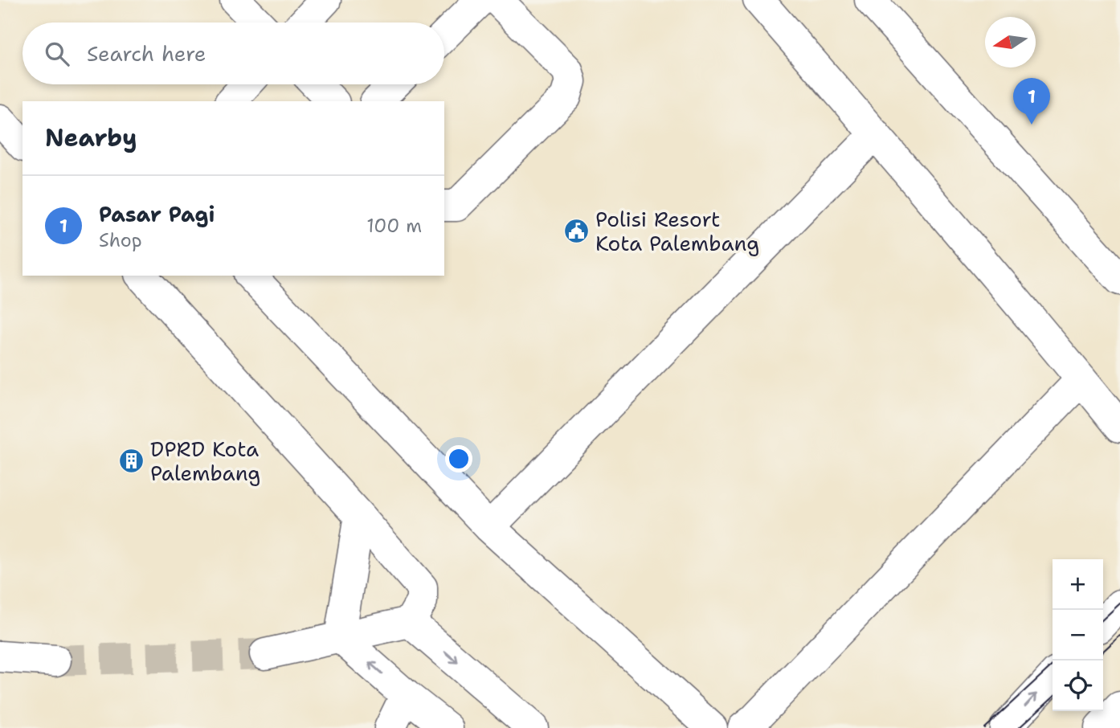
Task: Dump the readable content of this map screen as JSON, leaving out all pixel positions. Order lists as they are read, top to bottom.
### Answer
{
  "places": {
    "public building": ["Polisi Resort Kota Palembang"],
    "building": ["DPRD Kota Palembang"]
  },
  "north": "left",
  "page": {
    "search": "Search here",
    "pins": "1",
    "heading": "Nearby",
    "list": [
      {
        "mark": "1",
        "name": "Pasar Pagi",
        "note": "Shop",
        "value": "100 m"
      }
    ],
    "map_buttons": ["+", "−"]
  }
}
